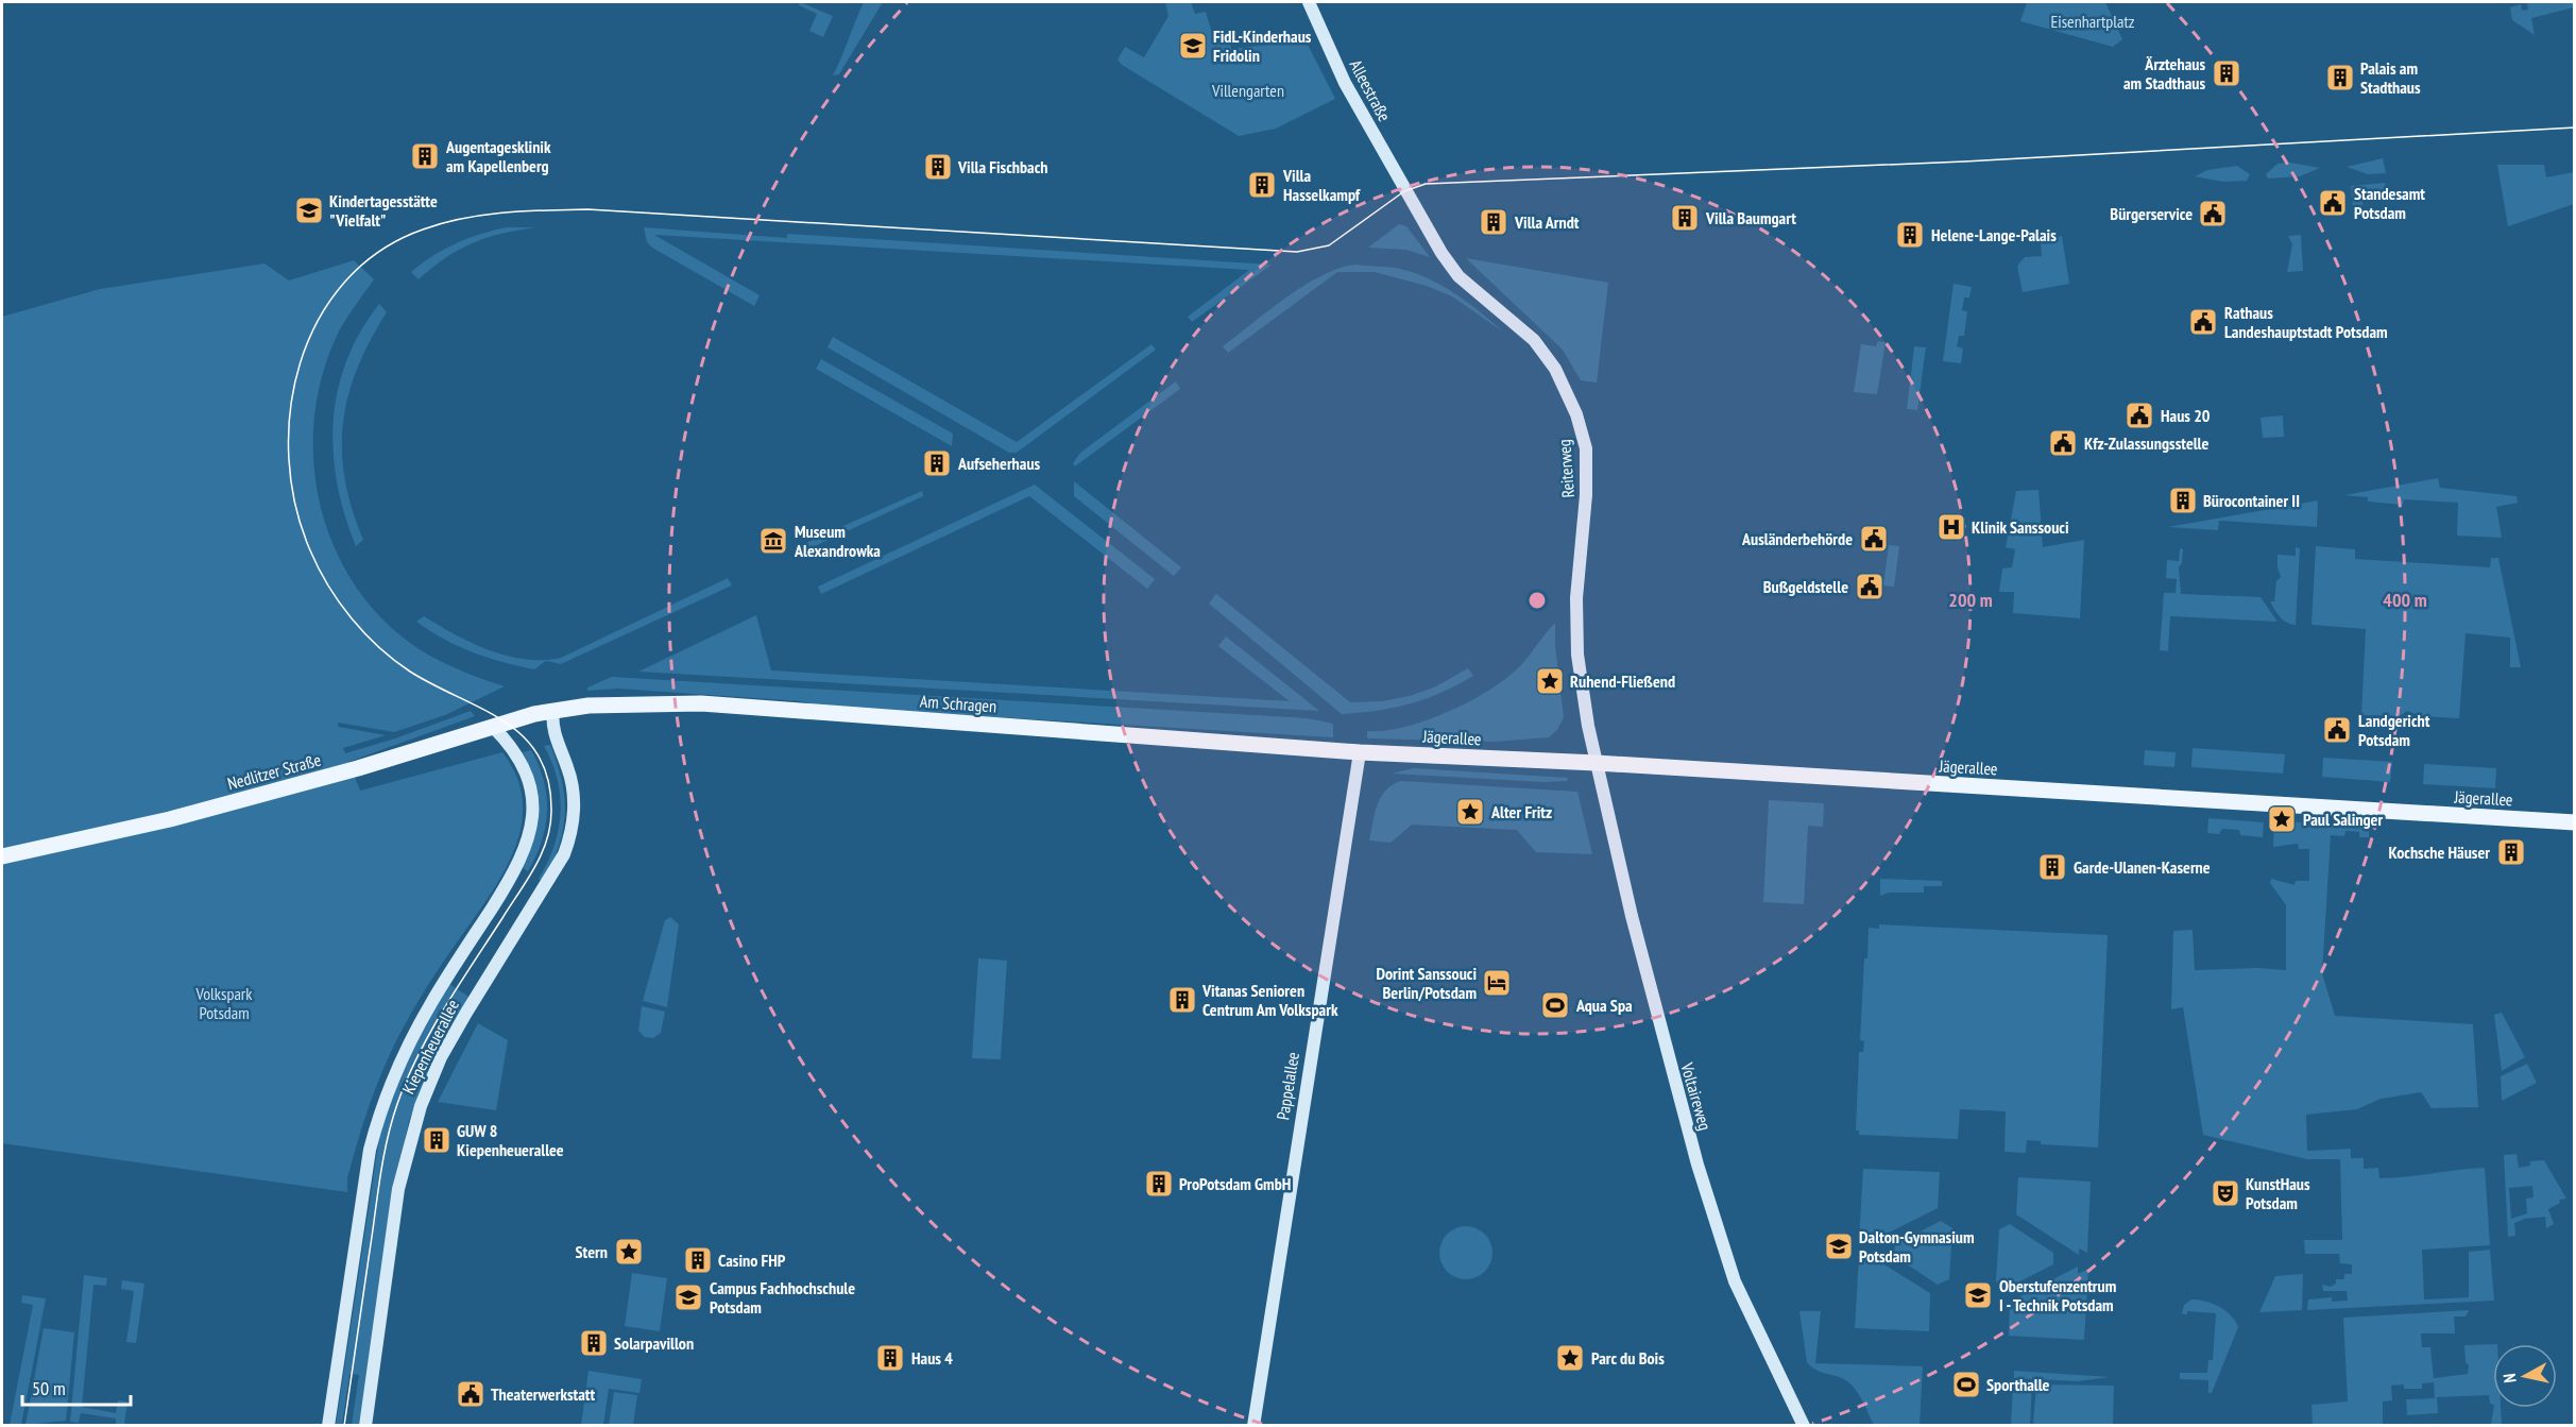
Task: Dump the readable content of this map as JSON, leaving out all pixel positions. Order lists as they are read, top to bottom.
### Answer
{
  "streets": {
    "main road": ["Am Schragen", "Jägerallee", "Nedlitzer Straße"],
    "street": [
      "Alleestraße",
      "Reiterweg",
      "Kiepenheuerallee",
      "Pappelallee",
      "Voltaireweg"
    ]
  },
  "crossings": [
    ["Alleestraße", "Reiterweg"],
    ["Reiterweg", "Jägerallee"],
    ["Reiterweg", "Voltaireweg"],
    ["Am Schragen", "Jägerallee"],
    ["Am Schragen", "Nedlitzer Straße"],
    ["Am Schragen", "Kiepenheuerallee"],
    ["Am Schragen", "Pappelallee"],
    ["Jägerallee", "Pappelallee"],
    ["Jägerallee", "Voltaireweg"],
    ["Nedlitzer Straße", "Kiepenheuerallee"]
  ],
  "parks": ["Eisenhartplatz", "Villengarten", "Volkspark Potsdam"],
  "places": {
    "school or university": [
      "FidL-Kinderhaus Fridolin",
      "Kindertagesstätte \"Vielfalt\"",
      "Dalton-Gymnasium Potsdam",
      "Oberstufenzentrum I - Technik Potsdam",
      "Campus Fachhochschule Potsdam"
    ],
    "building": [
      "Ärztehaus am Stadthaus",
      "Palais am Stadthaus",
      "Augentagesklinik am Kapellenberg",
      "Villa Fischbach",
      "Villa Hasselkampf",
      "Villa Baumgart",
      "Villa Arndt",
      "Helene-Lange-Palais",
      "Aufseherhaus",
      "Bürocontainer II",
      "Kochsche Häuser",
      "Garde-Ulanen-Kaserne",
      "Vitanas Senioren Centrum Am Volkspark",
      "GUW 8 Kiepenheuerallee",
      "ProPotsdam GmbH",
      "Casino FHP",
      "Solarpavillon",
      "Haus 4"
    ],
    "public building": [
      "Standesamt Potsdam",
      "Bürgerservice",
      "Rathaus Landeshauptstadt Potsdam",
      "Haus 20",
      "Kfz-Zulassungsstelle",
      "Ausländerbehörde",
      "Bußgeldstelle",
      "Landgericht Potsdam",
      "Theaterwerkstatt"
    ],
    "hospital": ["Klinik Sanssouci"],
    "museum": ["Museum Alexandrowka"],
    "place": [
      "Ruhend-Fließend",
      "Alter Fritz",
      "Paul Salinger",
      "Stern",
      "Parc du Bois"
    ],
    "hotel": ["Dorint Sanssouci Berlin/Potsdam"],
    "sports": ["Aqua Spa", "Sporthalle"],
    "theatre": ["KunstHaus Potsdam"]
  },
  "scale_bar": "50 m",
  "north": "left",
  "rings": ["200 m", "400 m"]
}
